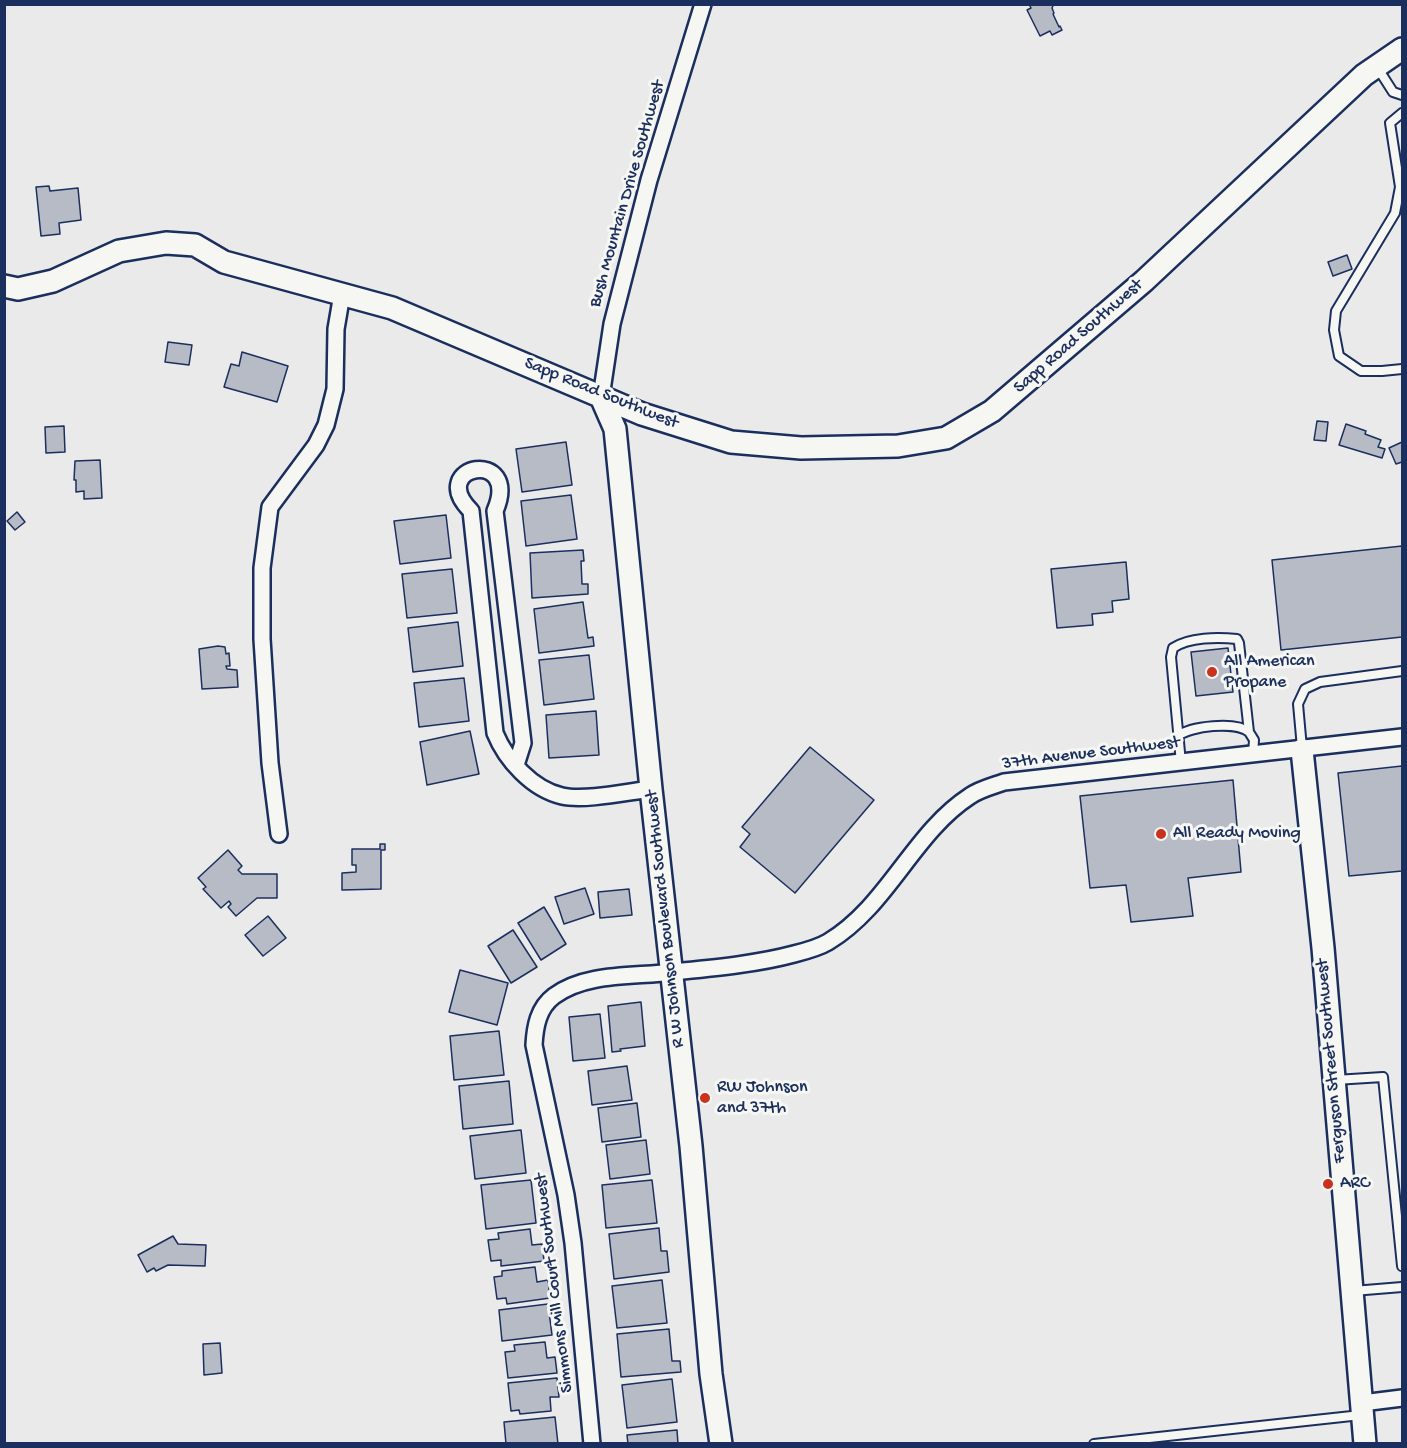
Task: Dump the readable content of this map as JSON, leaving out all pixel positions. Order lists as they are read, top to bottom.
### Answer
{
  "streets": {
    "street": [
      "Bush Mountain Drive Southwest",
      "Sapp Road Southwest",
      "37th Avenue Southwest",
      "R W Johnson Boulevard Southwest",
      "Ferguson Street Southwest",
      "Simmons Mill Court Southwest"
    ]
  },
  "crossings": [
    ["Bush Mountain Drive Southwest", "Sapp Road Southwest"],
    ["Bush Mountain Drive Southwest", "R W Johnson Boulevard Southwest"],
    ["Sapp Road Southwest", "R W Johnson Boulevard Southwest"],
    ["37th Avenue Southwest", "R W Johnson Boulevard Southwest"],
    ["37th Avenue Southwest", "Ferguson Street Southwest"],
    ["37th Avenue Southwest", "Simmons Mill Court Southwest"],
    ["R W Johnson Boulevard Southwest", "Simmons Mill Court Southwest"]
  ],
  "places": [
    "All American Propane",
    "All Ready Moving",
    "RW Johnson and 37th",
    "ARC"
  ]
}
